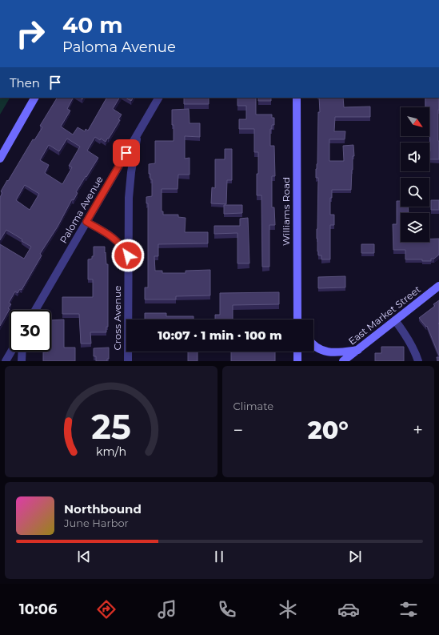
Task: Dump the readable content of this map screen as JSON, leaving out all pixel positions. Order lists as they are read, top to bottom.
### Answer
{
  "streets": {
    "main road": ["Williams Road", "East Market Street"],
    "street": ["Paloma Avenue", "Cross Avenue"]
  },
  "crossings": [
    ["Paloma Avenue", "Cross Avenue"]
  ],
  "north": "bottom right",
  "page": {
    "turn": ["40 m", "Paloma Avenue"],
    "then": "Then",
    "limit": "30",
    "trip": "10:07 · 1 min · 100 m",
    "tile": "Climate",
    "heat": ["−", "20°", "+"],
    "song": ["Northbound", "June Harbor"],
    "tabs": "10:06",
    "gauge": ["25", "km/h"]
  }
}
